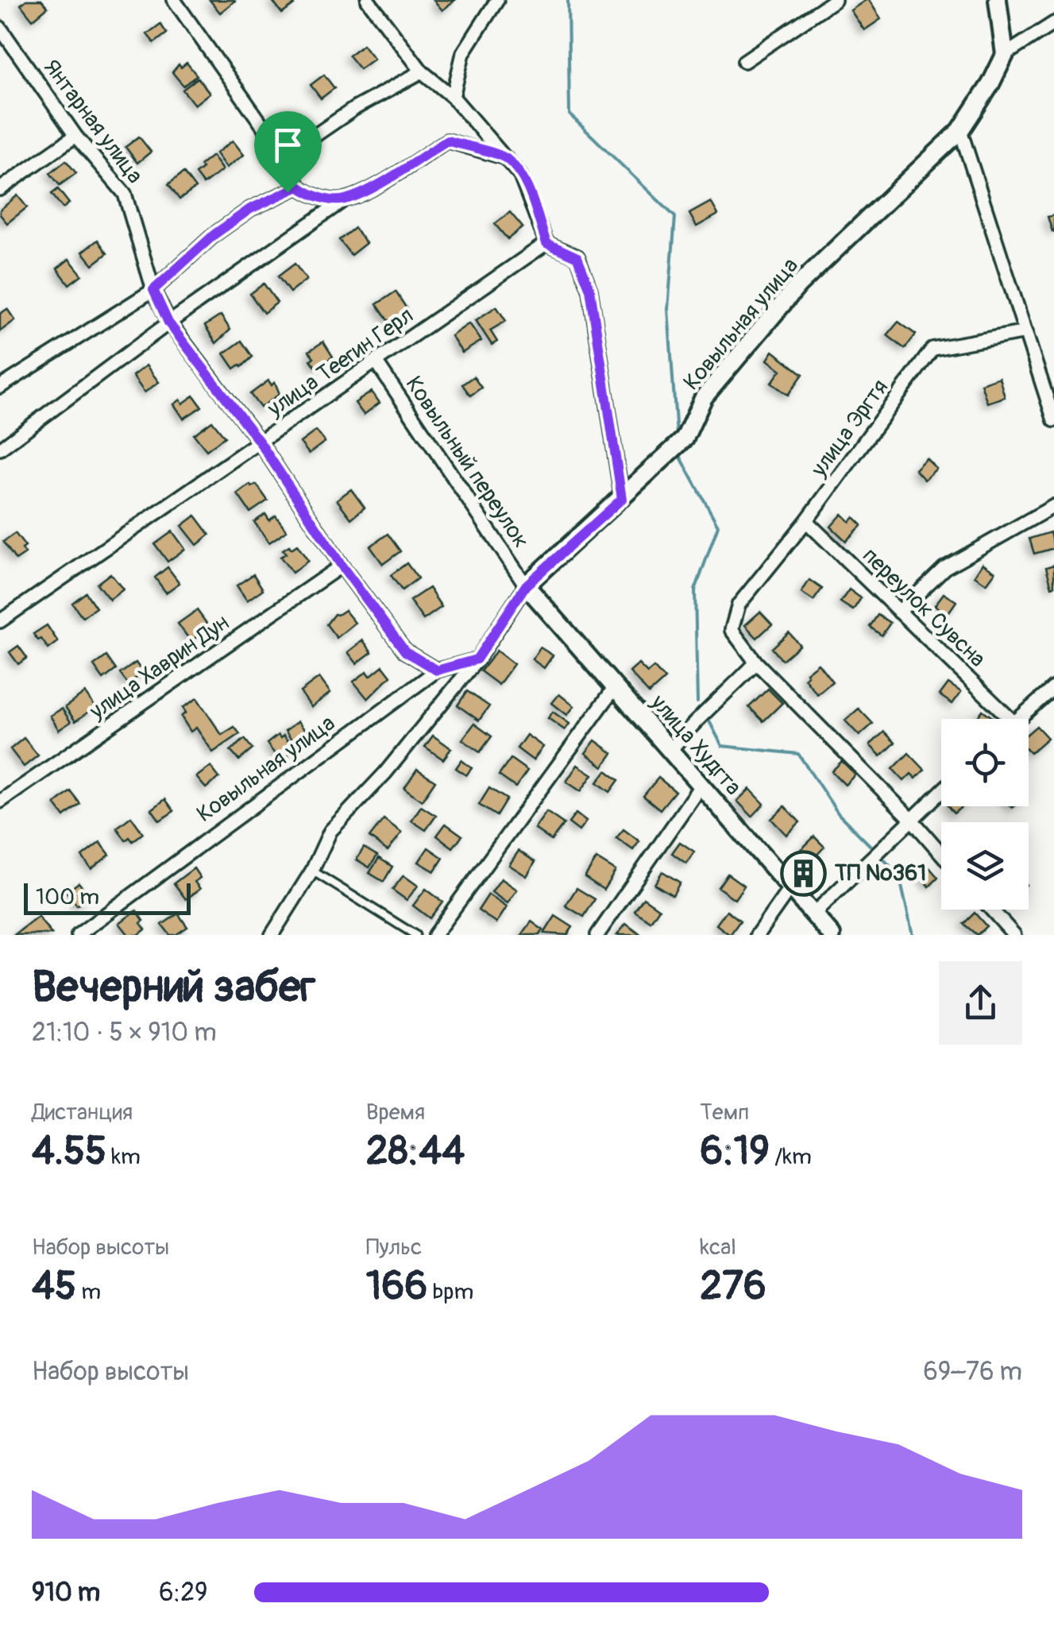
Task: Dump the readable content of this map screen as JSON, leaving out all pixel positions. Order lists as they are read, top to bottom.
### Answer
{
  "streets": {
    "street": [
      "Янтарная улица",
      "Ковыльная улица",
      "улица Теегин Герл",
      "улица Эргтя",
      "Ковыльный переулок",
      "переулок Сувсна",
      "улица Хаврин Дун",
      "улица Худгта"
    ]
  },
  "crossings": [
    ["Янтарная улица", "Ковыльная улица"],
    ["Янтарная улица", "улица Теегин Герл"],
    ["Янтарная улица", "улица Хаврин Дун"],
    ["Ковыльная улица", "Ковыльный переулок"],
    ["Ковыльная улица", "улица Худгта"],
    ["улица Теегин Герл", "Ковыльный переулок"],
    ["улица Эргтя", "переулок Сувсна"],
    ["Ковыльный переулок", "улица Худгта"]
  ],
  "places": {
    "building": ["ТП №361"]
  },
  "scale_bar": "100 m",
  "page": {
    "scale": "100 m",
    "heading": ["Вечерний забег", "21:10 · 5 × 910 m"],
    "stats": [
      ["Дистанция", "4.55 km"],
      ["Время", "28:44"],
      ["Темп", "6:19 /km"],
      ["Набор высоты", "45 m"],
      ["Пульс", "166 bpm"],
      ["kcal", "276"]
    ],
    "chart": ["Набор высоты", "69–76 m"],
    "list": [
      {
        "name": "910 m",
        "note": "6:29"
      }
    ]
  }
}
